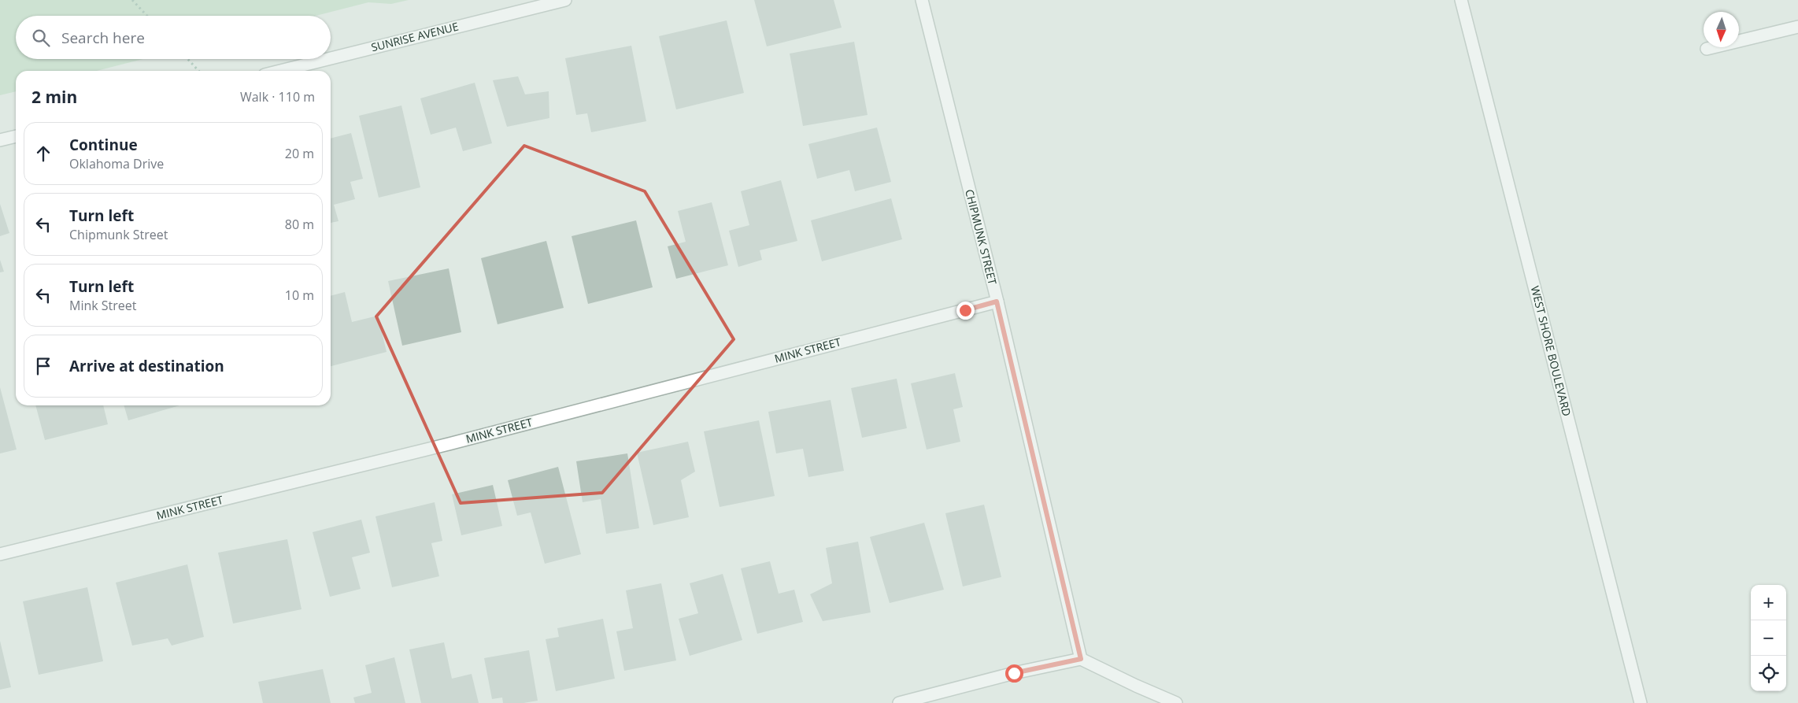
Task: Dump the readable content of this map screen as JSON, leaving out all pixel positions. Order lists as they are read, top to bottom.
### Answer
{
  "streets": {
    "street": [
      "SUNRISE AVENUE",
      "CHIPMUNK STREET",
      "MINK STREET",
      "WEST SHORE BOULEVARD"
    ]
  },
  "crossings": [
    ["CHIPMUNK STREET", "MINK STREET"]
  ],
  "north": "bottom",
  "page": {
    "search": "Search here",
    "heading": ["2 min", "Walk · 110 m"],
    "list": [
      ["Continue", "Oklahoma Drive", "20 m"],
      ["Turn left", "Chipmunk Street", "80 m"],
      ["Turn left", "Mink Street", "10 m"],
      "Arrive at destination"
    ],
    "map_buttons": ["+", "−"]
  }
}
